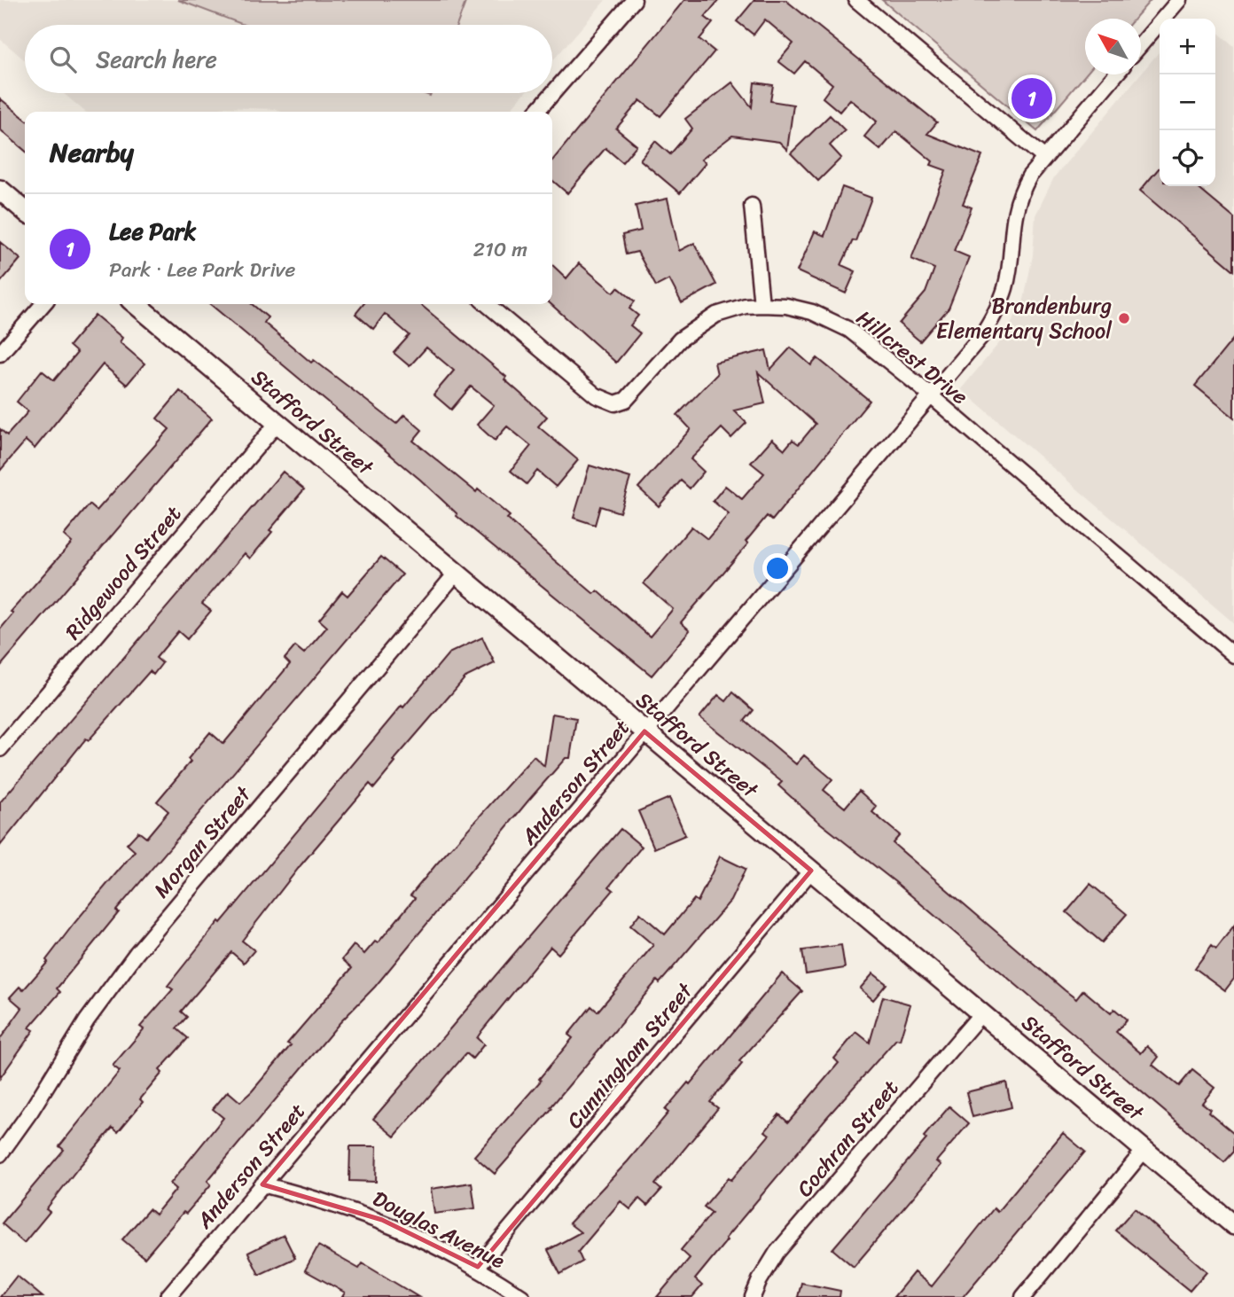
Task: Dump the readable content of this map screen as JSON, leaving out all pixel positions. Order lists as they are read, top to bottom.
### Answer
{
  "streets": {
    "street": [
      "Hillcrest Drive",
      "Stafford Street",
      "Ridgewood Street",
      "Anderson Street",
      "Morgan Street",
      "Cunningham Street",
      "Cochran Street",
      "Douglas Avenue"
    ]
  },
  "crossings": [
    ["Hillcrest Drive", "Anderson Street"],
    ["Stafford Street", "Ridgewood Street"],
    ["Stafford Street", "Anderson Street"],
    ["Stafford Street", "Morgan Street"],
    ["Stafford Street", "Cunningham Street"],
    ["Stafford Street", "Cochran Street"],
    ["Anderson Street", "Douglas Avenue"],
    ["Cunningham Street", "Douglas Avenue"]
  ],
  "places": ["Brandenburg Elementary School"],
  "north": "top left",
  "page": {
    "map_buttons": ["+", "−"],
    "search": "Search here",
    "pins": "1",
    "heading": "Nearby",
    "list": [
      {
        "mark": "1",
        "name": "Lee Park",
        "note": "Park · Lee Park Drive",
        "value": "210 m"
      }
    ]
  }
}
